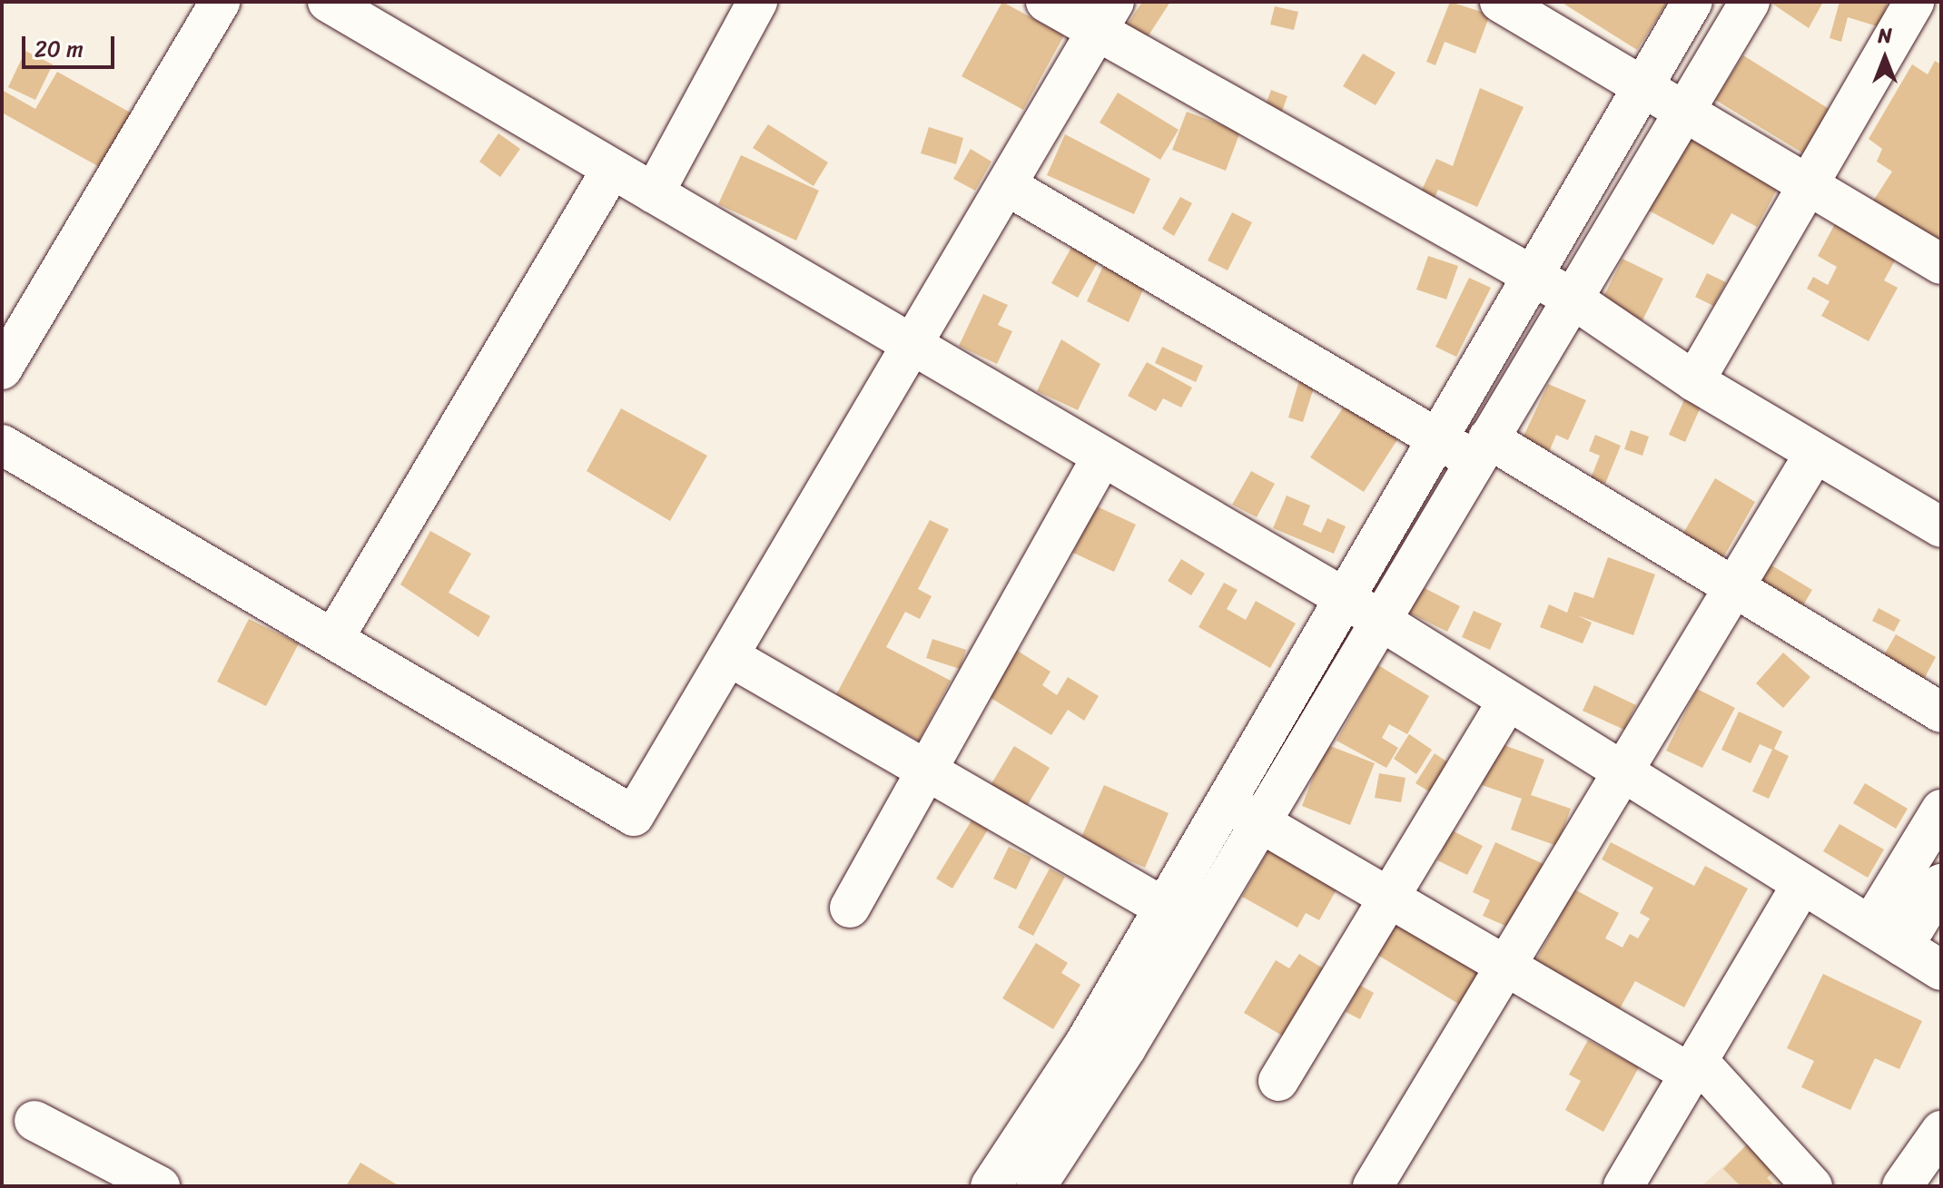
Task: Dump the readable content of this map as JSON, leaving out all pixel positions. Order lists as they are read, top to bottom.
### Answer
{
  "scale_bar": "20 m",
  "north": "top"
}
